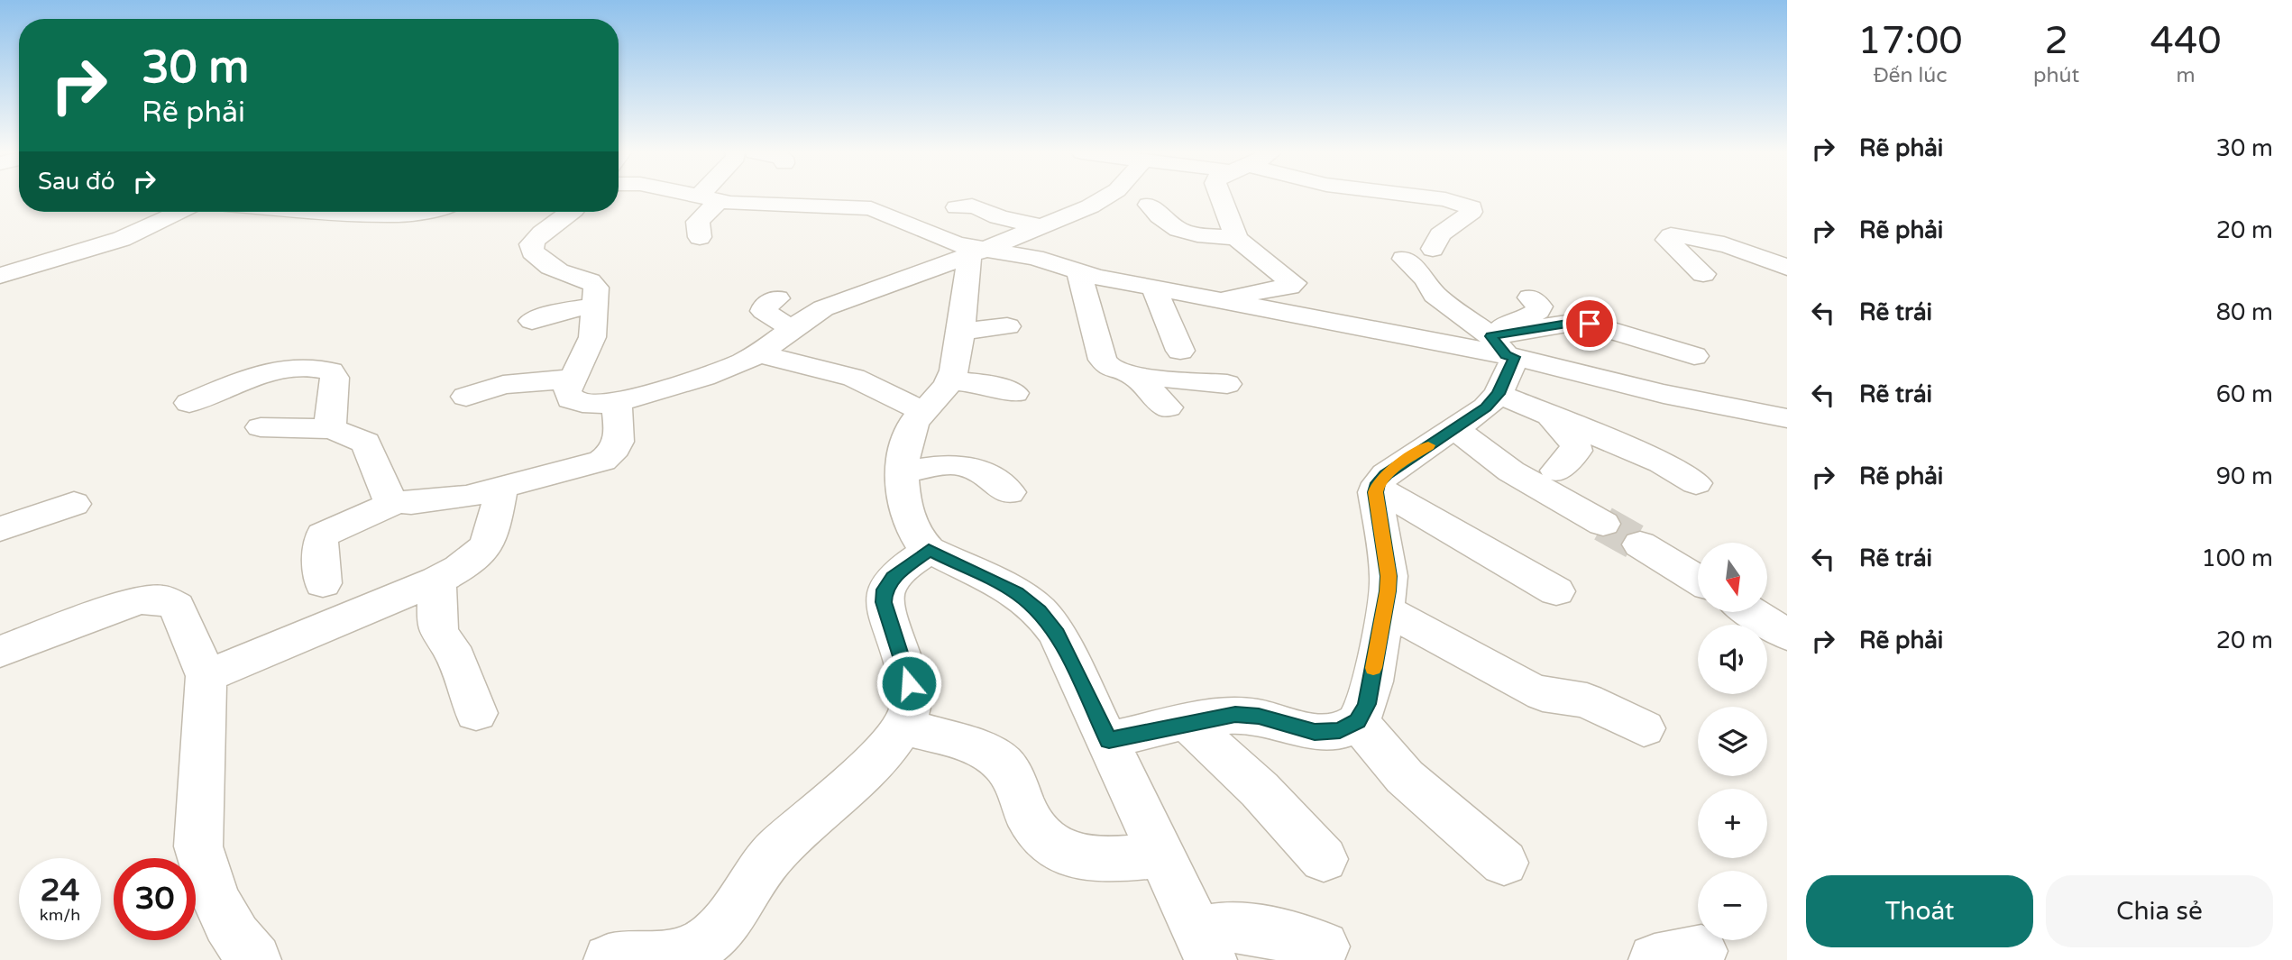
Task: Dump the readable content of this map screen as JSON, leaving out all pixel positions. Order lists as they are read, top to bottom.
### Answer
{
  "north": "bottom",
  "page": {
    "eta": [
      "17:00",
      "Đến lúc",
      "2",
      "phút",
      "440",
      "m"
    ],
    "turn": ["30 m", "Rẽ phải"],
    "list": [
      {
        "name": "Rẽ phải",
        "value": "30 m"
      },
      {
        "name": "Rẽ phải",
        "value": "20 m"
      },
      {
        "name": "Rẽ trái",
        "value": "80 m"
      },
      {
        "name": "Rẽ trái",
        "value": "60 m"
      },
      {
        "name": "Rẽ phải",
        "value": "90 m"
      },
      {
        "name": "Rẽ trái",
        "value": "100 m"
      },
      {
        "name": "Rẽ phải",
        "value": "20 m"
      }
    ],
    "then": "Sau đó",
    "map_buttons": ["+", "−"],
    "speed": "24 km/h",
    "limit": "30",
    "buttons": ["Thoát", "Chia sẻ"]
  }
}
